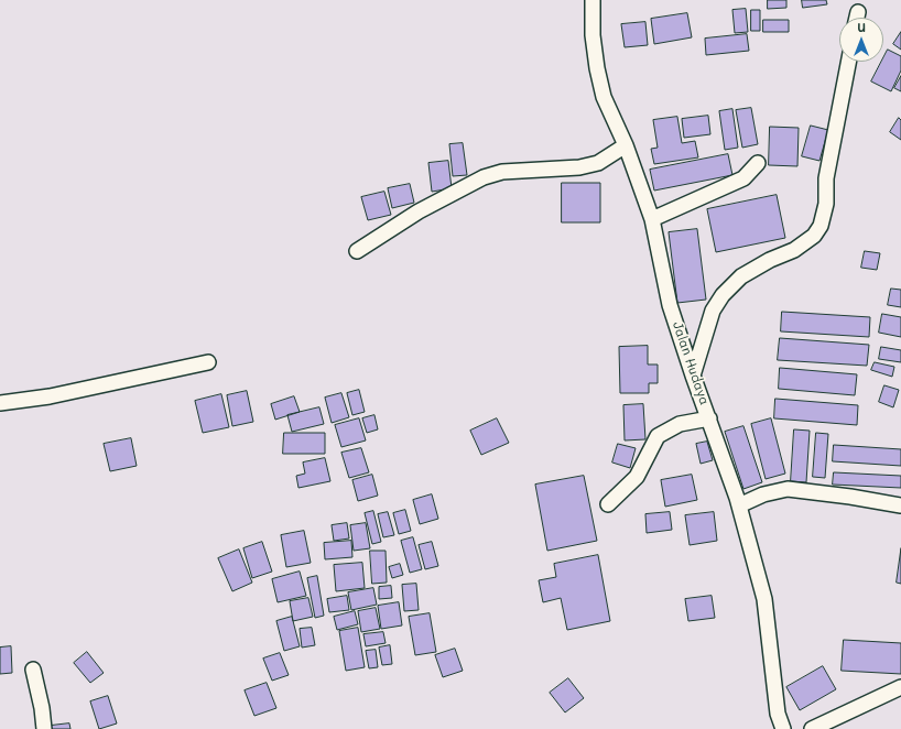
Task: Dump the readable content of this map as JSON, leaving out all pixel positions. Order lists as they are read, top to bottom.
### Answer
{
  "streets": {
    "street": ["Jalan Hudaya"]
  },
  "north": "top"
}
